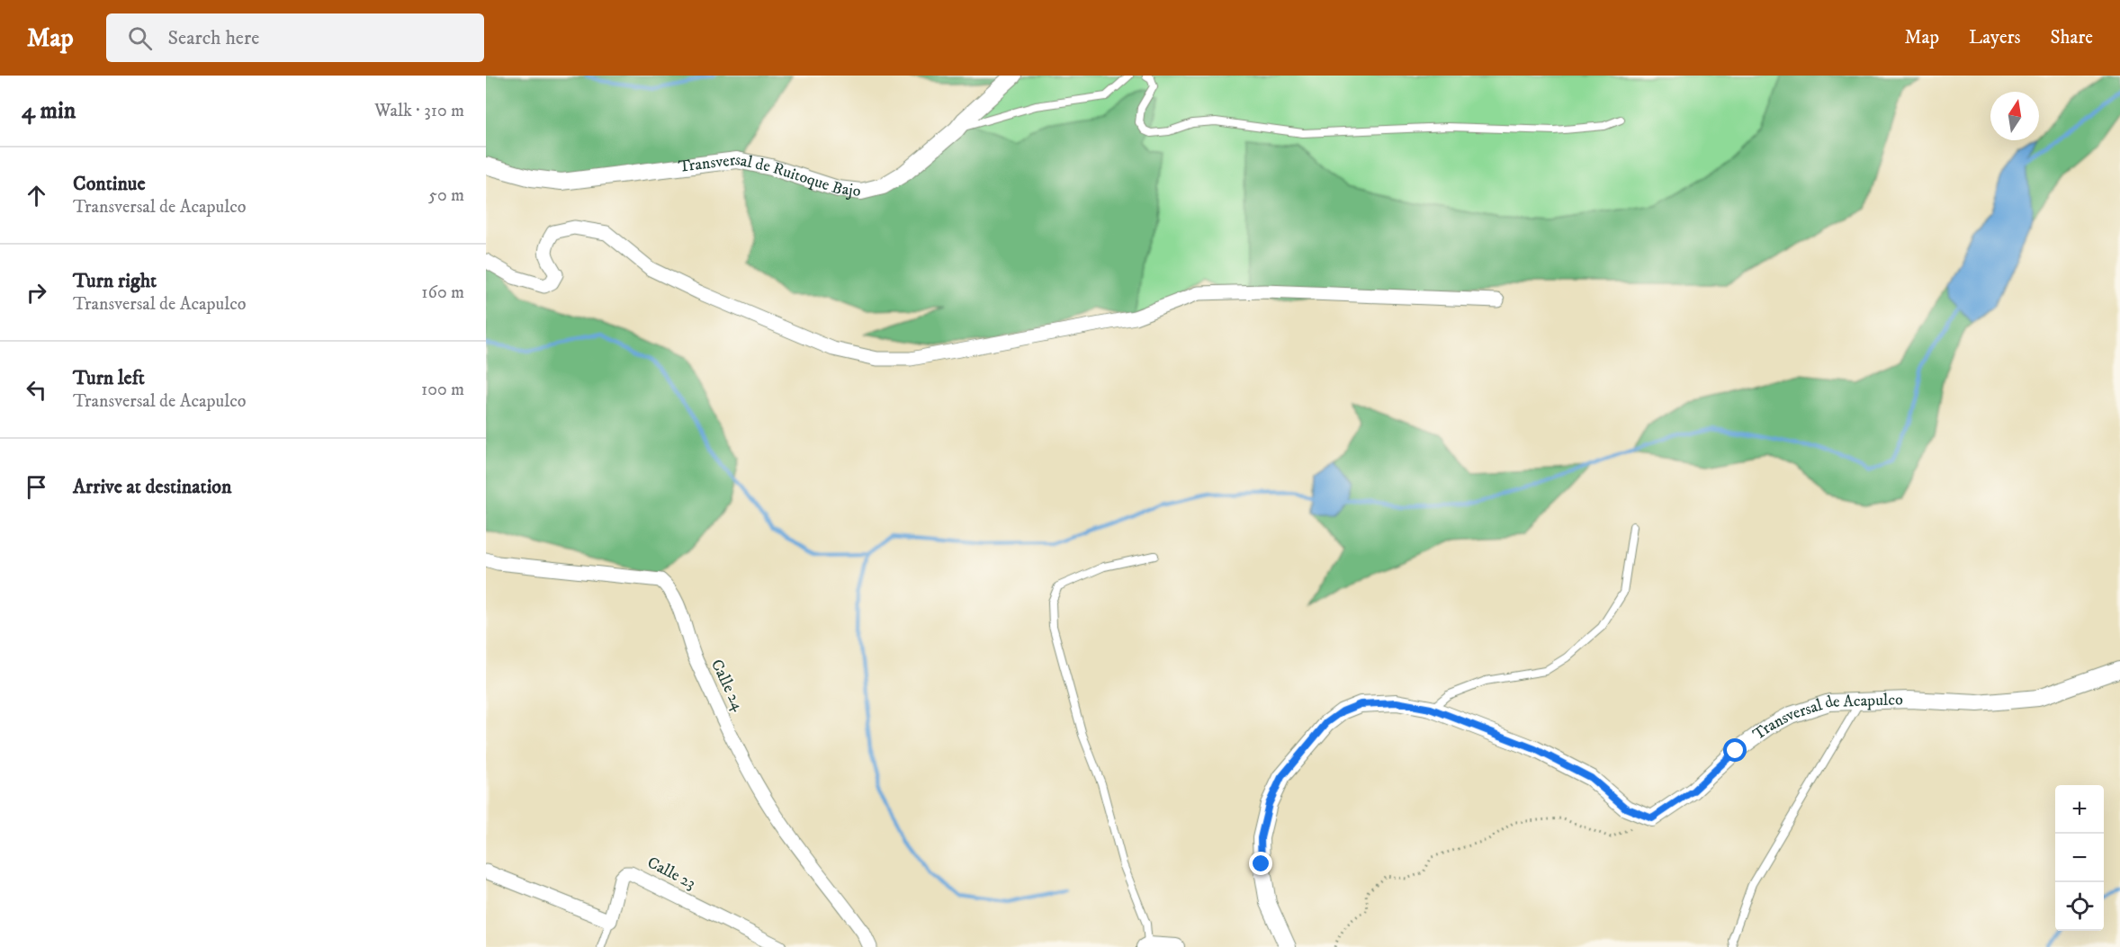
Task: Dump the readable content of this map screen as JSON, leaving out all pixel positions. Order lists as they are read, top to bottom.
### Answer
{
  "streets": {
    "street": [
      "Transversal de Ruitoque Bajo",
      "Calle 24",
      "Transversal de Acapulco",
      "Calle 23"
    ]
  },
  "north": "top",
  "page": {
    "header": "Map",
    "search": "Search here",
    "nav": ["Map", "Layers", "Share"],
    "heading": ["4 min", "Walk · 310 m"],
    "list": [
      ["Continue", "Transversal de Acapulco", "50 m"],
      ["Turn right", "Transversal de Acapulco", "160 m"],
      ["Turn left", "Transversal de Acapulco", "100 m"],
      "Arrive at destination"
    ],
    "map_buttons": ["+", "−"]
  }
}
